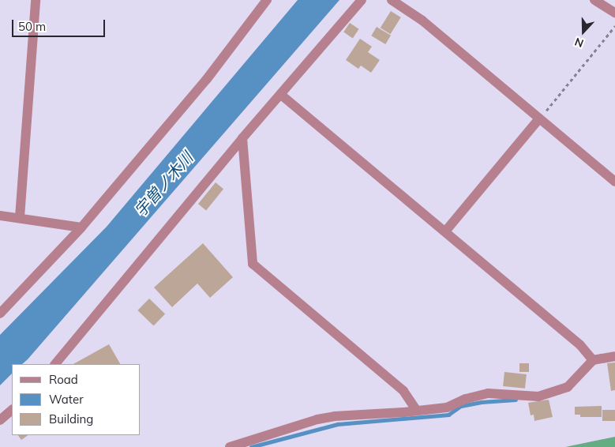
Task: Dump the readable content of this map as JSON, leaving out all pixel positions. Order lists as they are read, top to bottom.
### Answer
{
  "water": ["宇曽ノ木川"],
  "legend": ["Road", "Water", "Building"],
  "scale_bar": "50 m",
  "north": "bottom"
}
